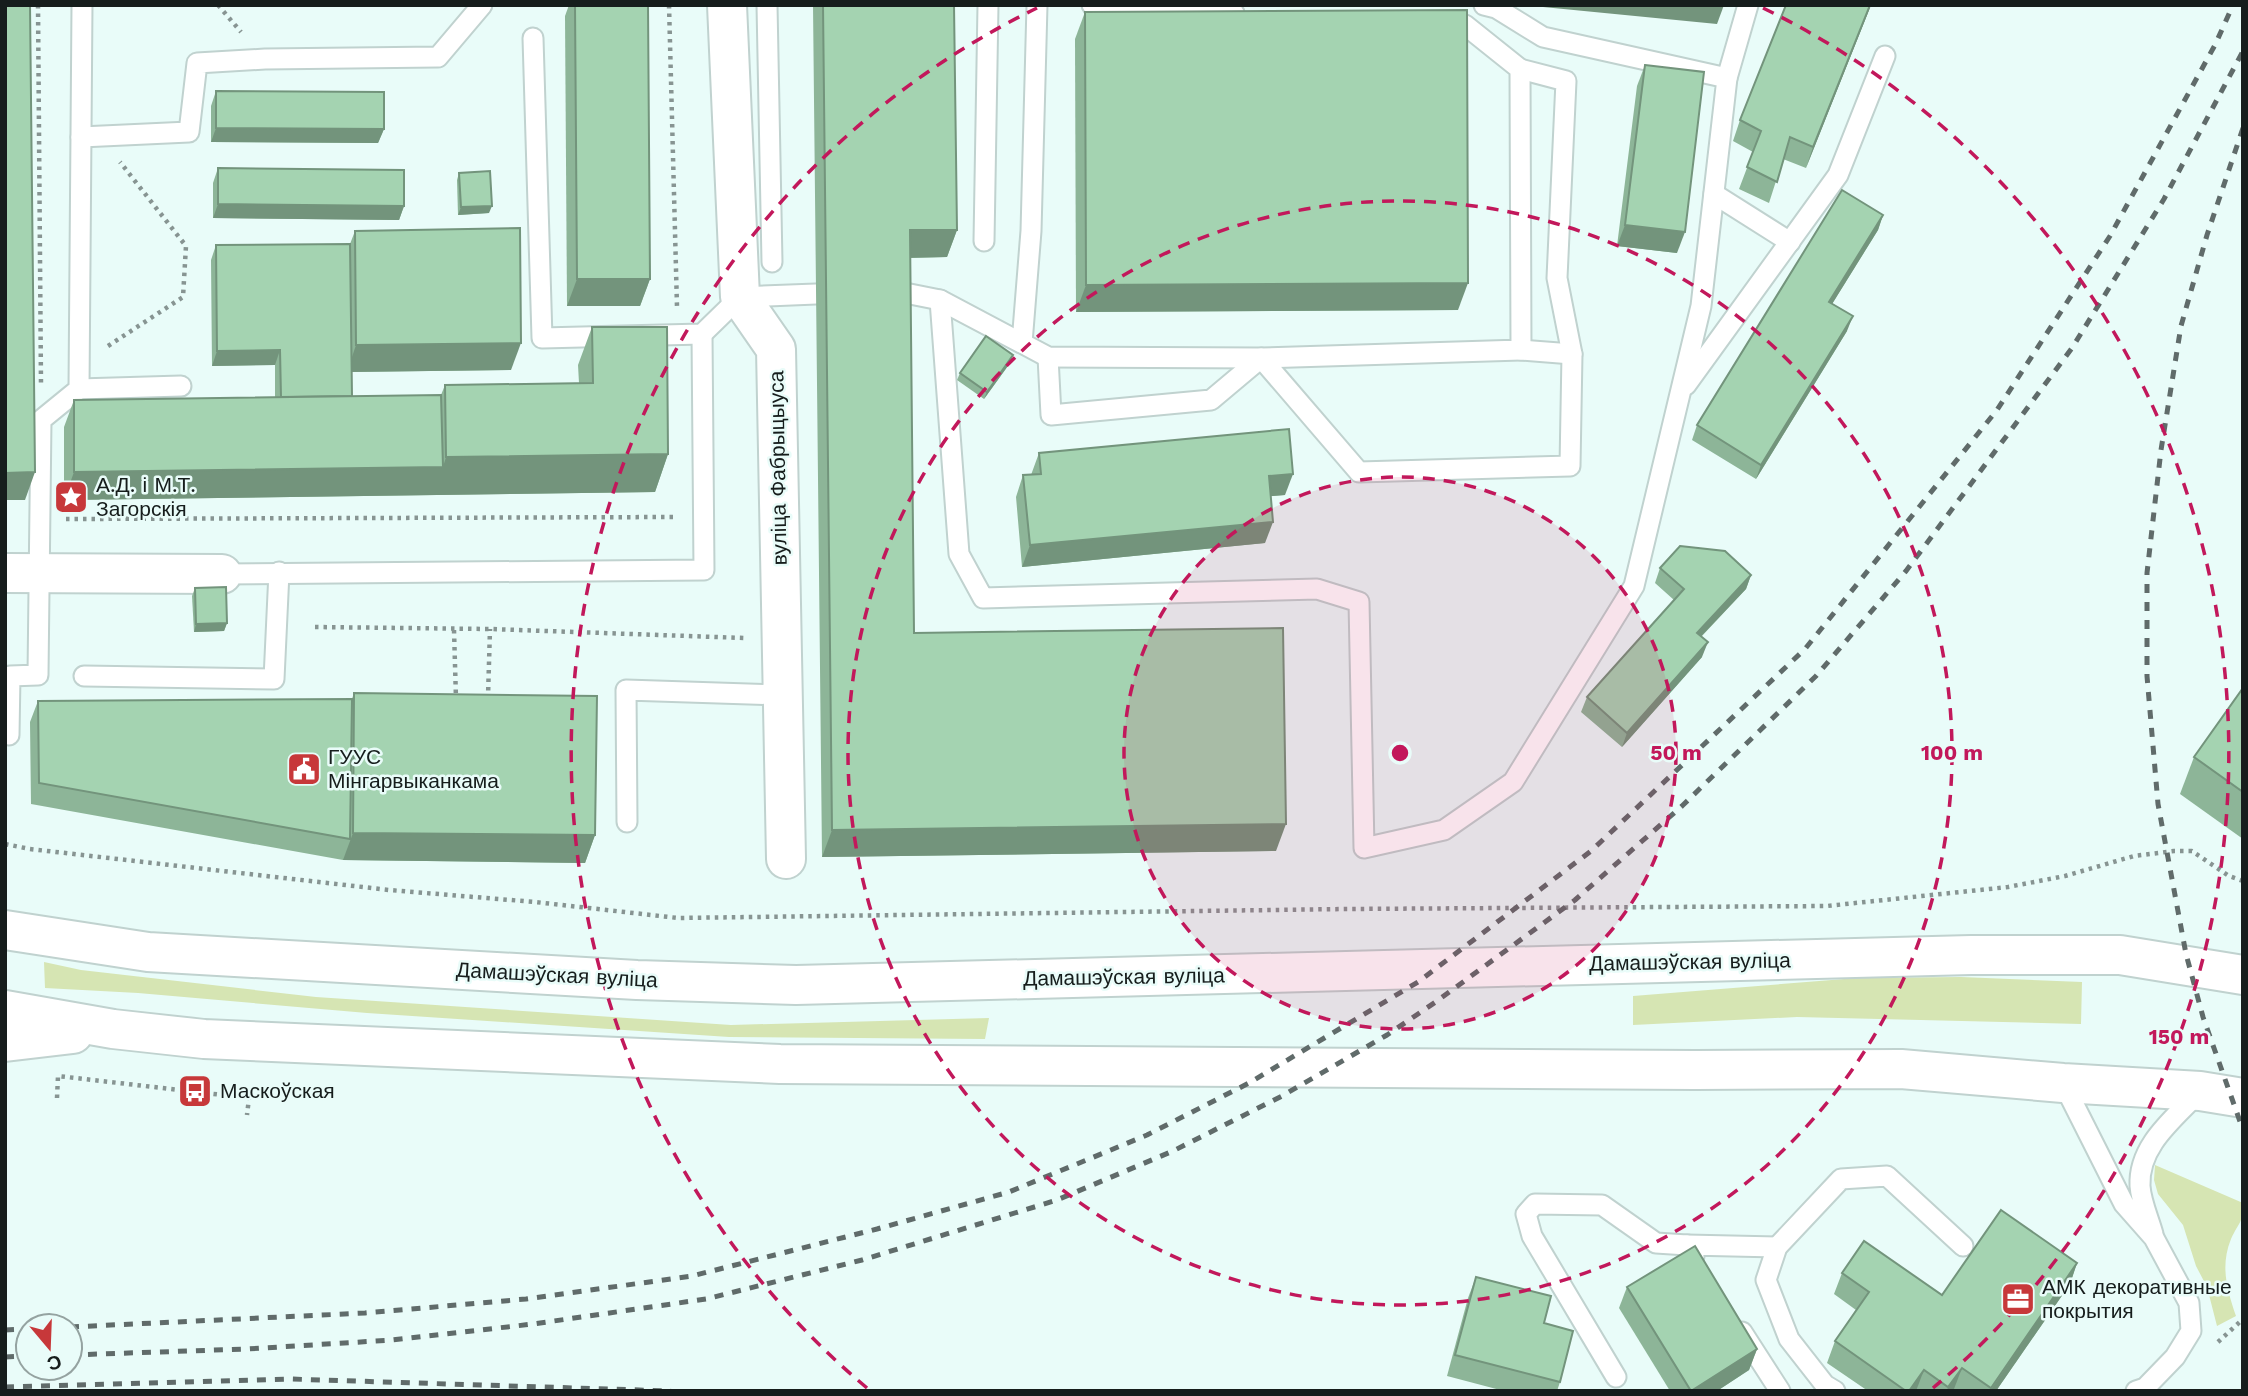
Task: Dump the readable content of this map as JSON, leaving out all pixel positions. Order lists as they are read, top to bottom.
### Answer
{
  "streets": {
    "main road": ["вуліца Фабрыцыуса", "Дамашэўская вуліца"]
  },
  "places": {
    "place": ["А.Д. і М.Т. Загорскія"],
    "public building": ["ГУУС Мінгарвыканкама"],
    "bus stop": ["Маскоўская"],
    "office": ["АМК декоративные покрытия"]
  },
  "north": "bottom",
  "rings": ["50 m", "100 m", "150 m"]
}
